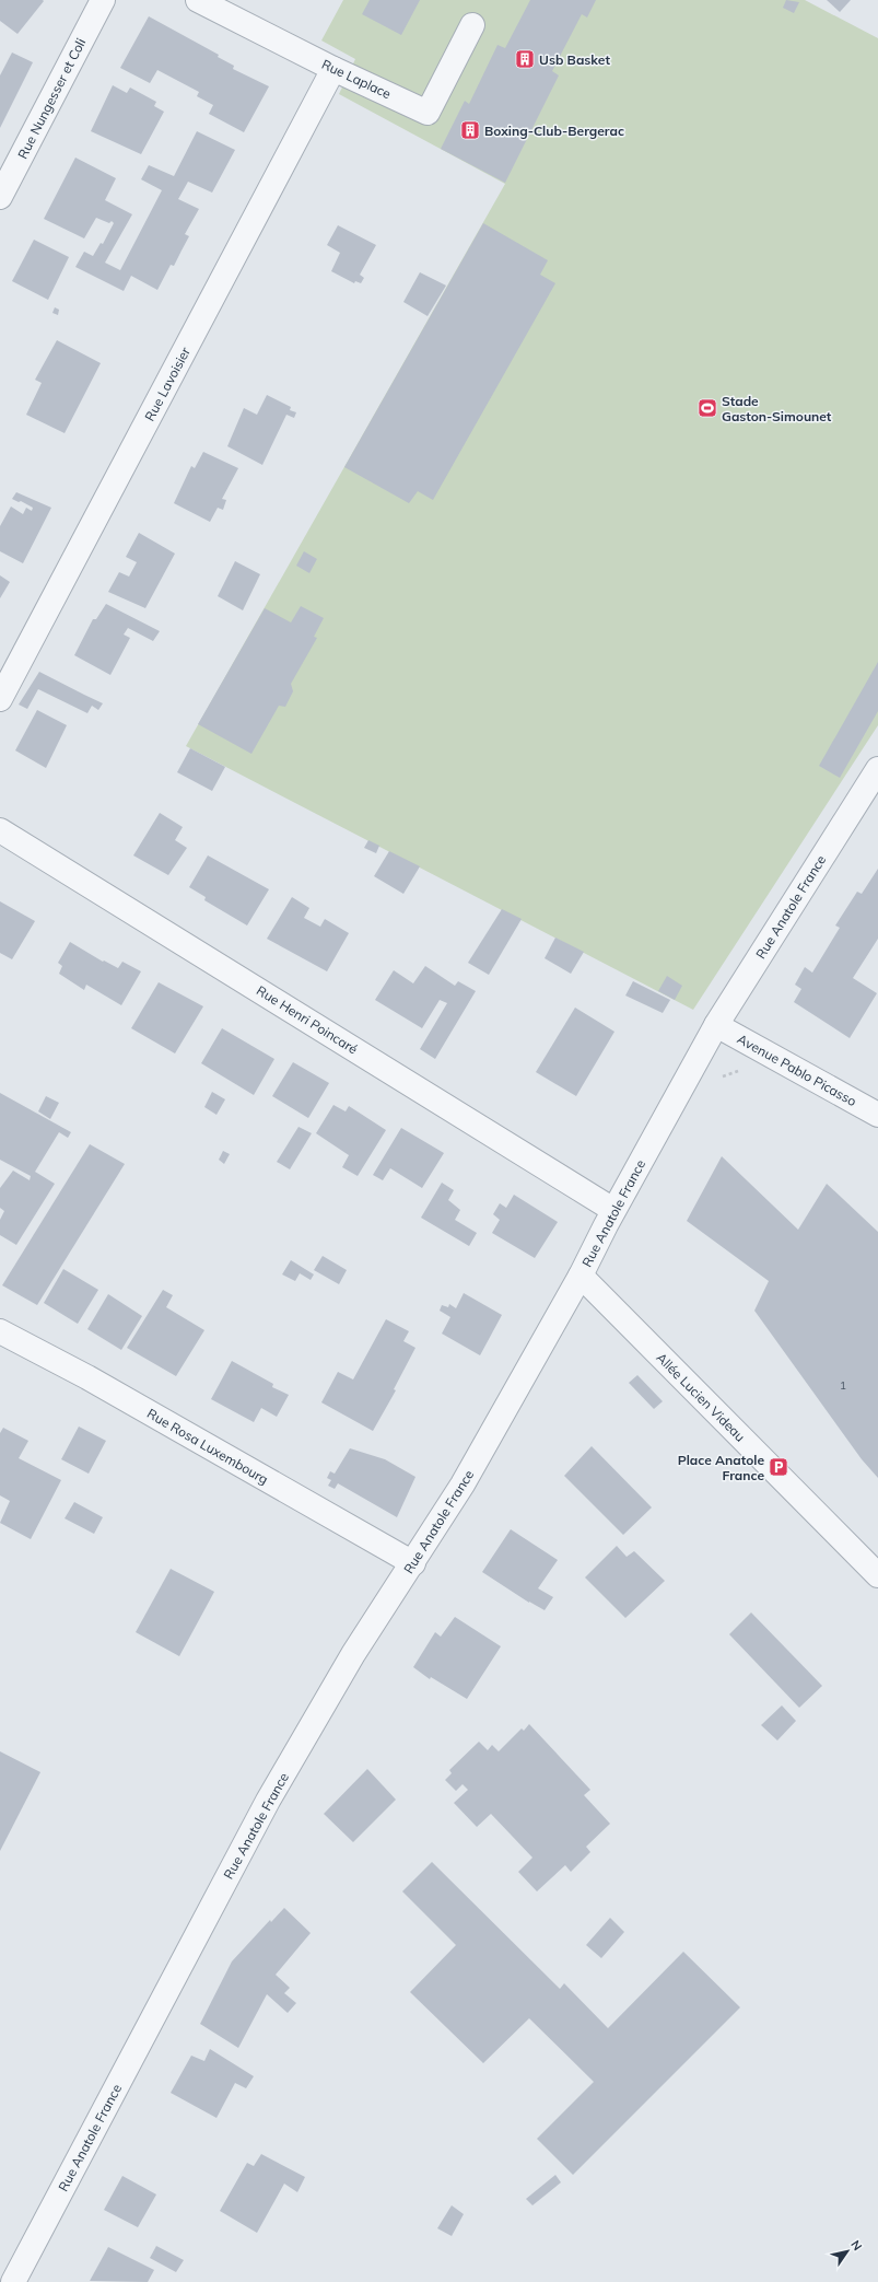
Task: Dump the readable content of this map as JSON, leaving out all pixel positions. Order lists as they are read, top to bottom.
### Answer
{
  "streets": {
    "street": [
      "Rue Laplace",
      "Rue Nungesser et Coli",
      "Rue Lavoisier",
      "Rue Anatole France",
      "Rue Henri Poincaré",
      "Avenue Pablo Picasso",
      "Allée Lucien Videau",
      "Rue Rosa Luxembourg"
    ]
  },
  "crossings": [
    ["Rue Laplace", "Rue Lavoisier"],
    ["Rue Anatole France", "Rue Henri Poincaré"],
    ["Rue Anatole France", "Avenue Pablo Picasso"],
    ["Rue Anatole France", "Allée Lucien Videau"],
    ["Rue Anatole France", "Rue Rosa Luxembourg"]
  ],
  "places": {
    "building": ["Usb Basket", "Boxing-Club-Bergerac"],
    "sports": ["Stade Gaston-Simounet"],
    "parking": ["Place Anatole France"]
  },
  "house_numbers": ["1"],
  "north": "top right"
}
